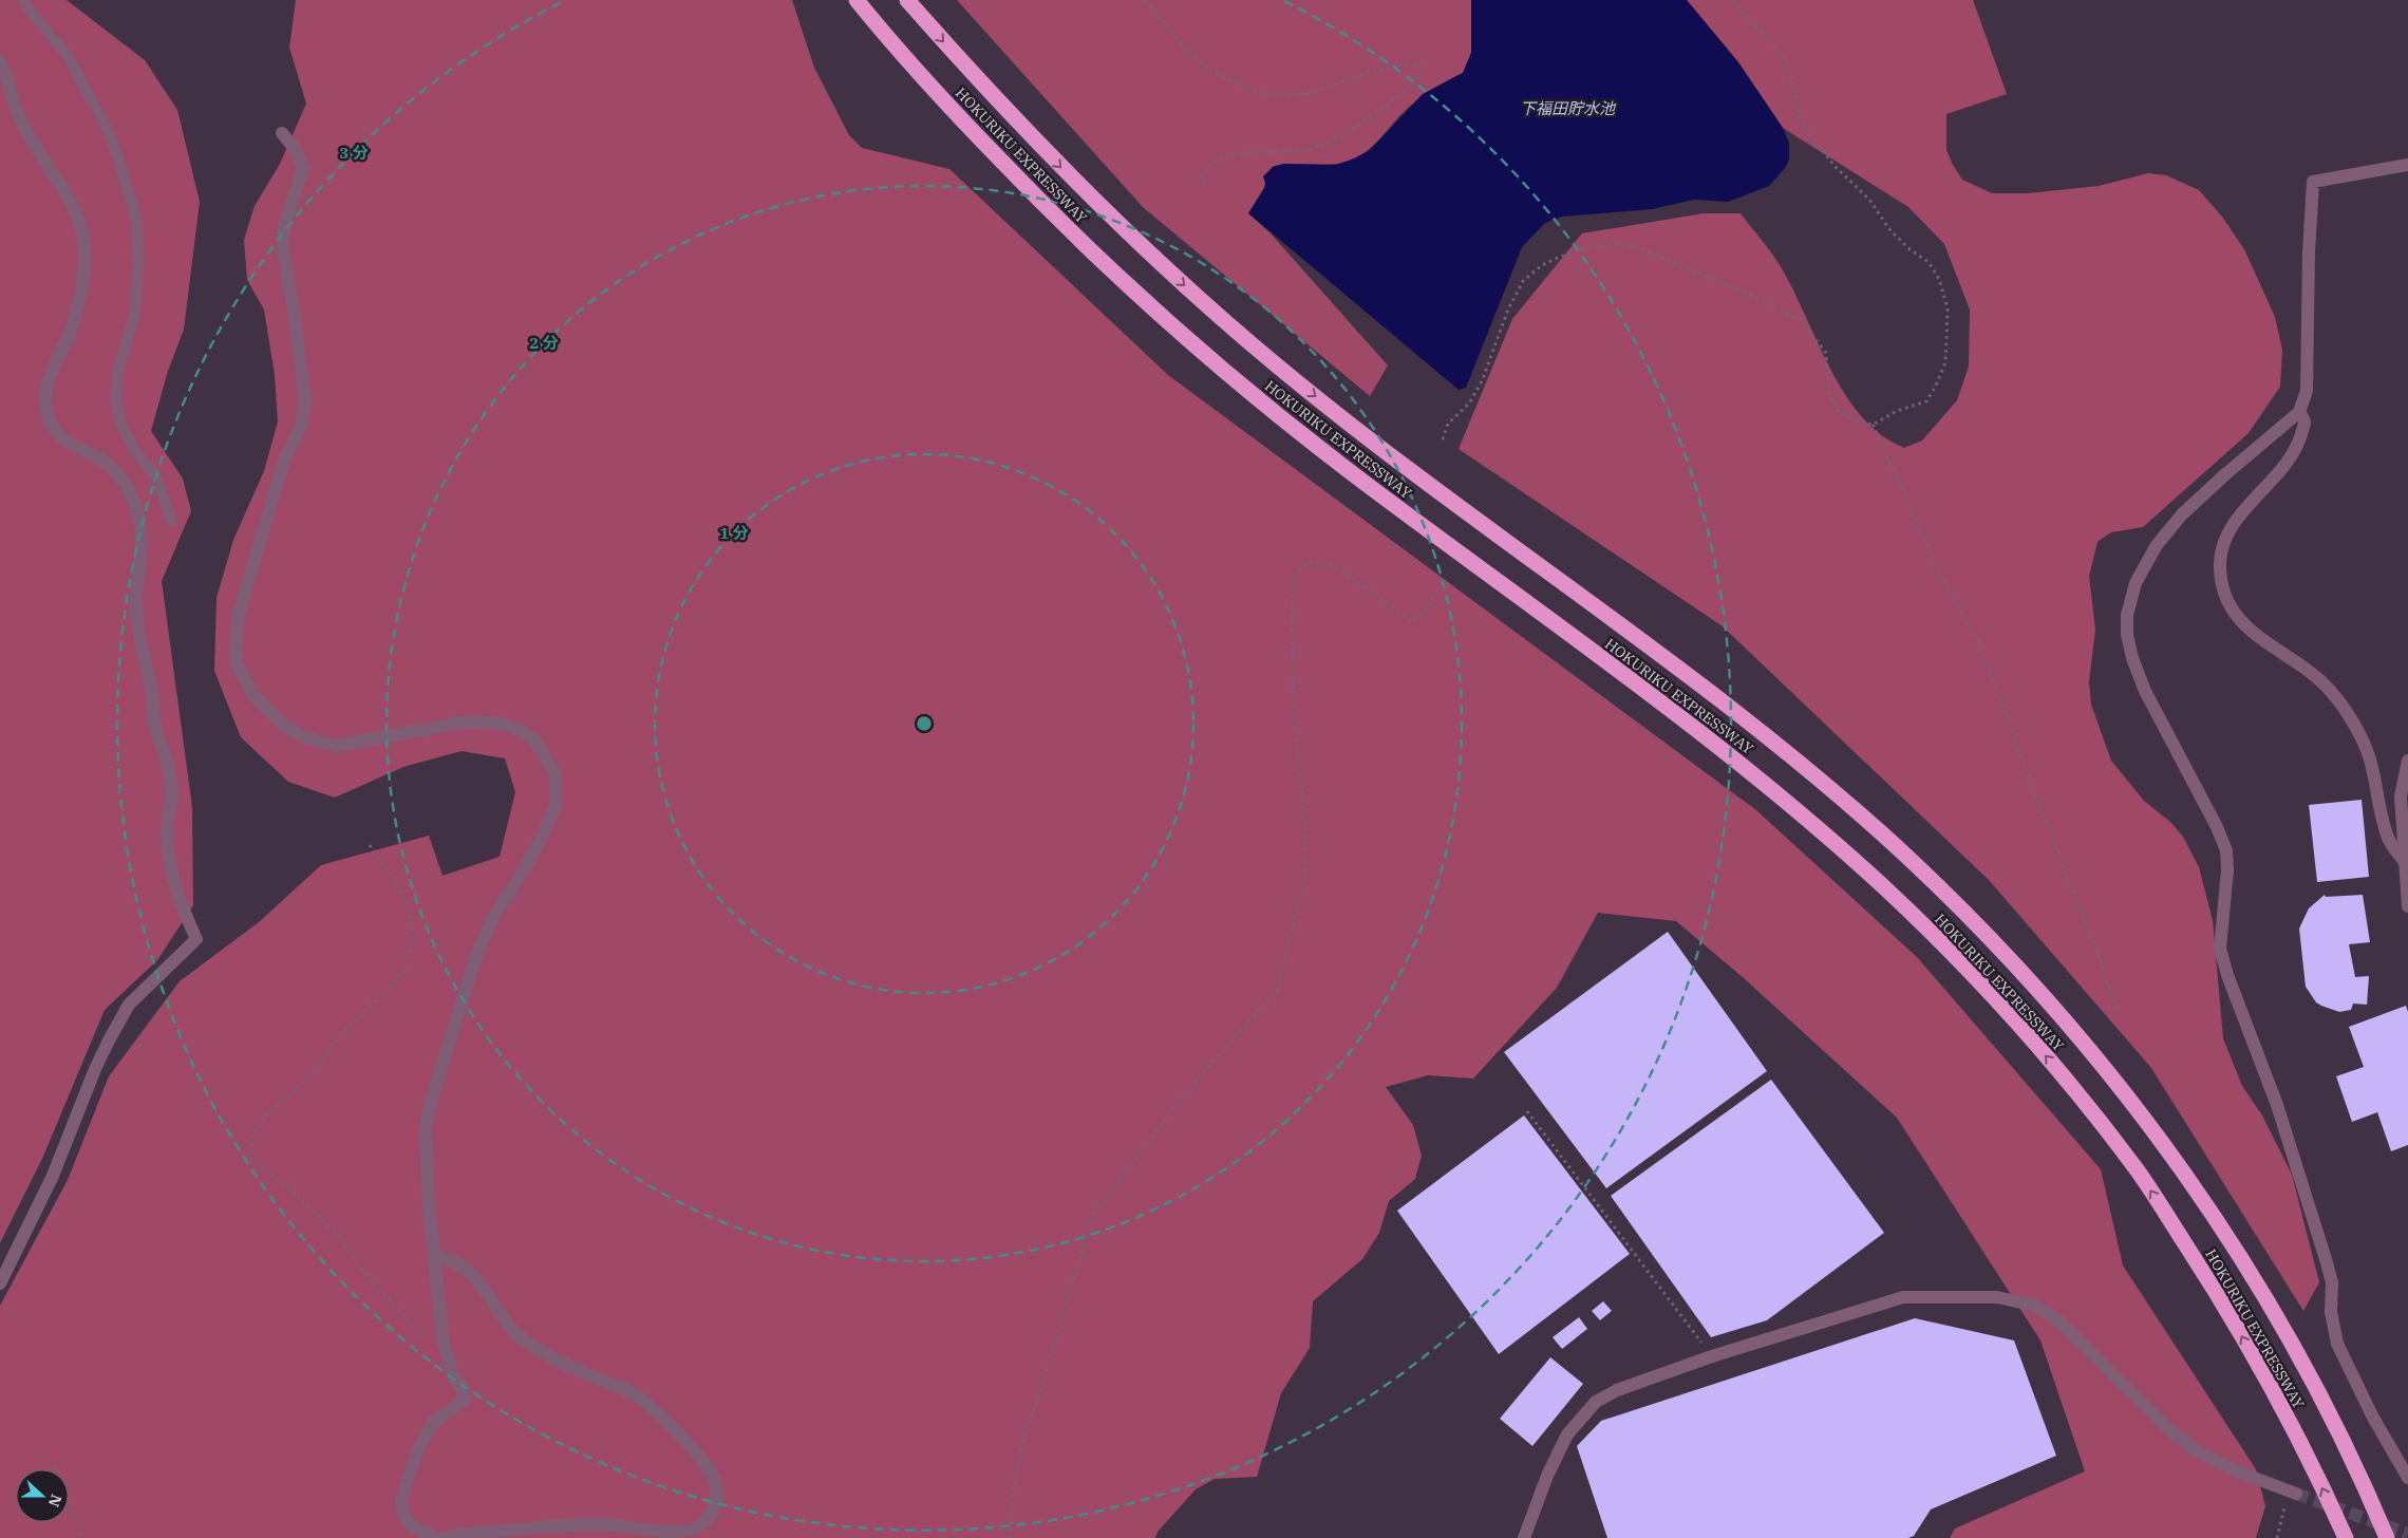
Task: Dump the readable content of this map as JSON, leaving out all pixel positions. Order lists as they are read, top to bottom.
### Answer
{
  "streets": {
    "highway": ["HOKURIKU EXPRESSWAY"]
  },
  "water": ["下福田貯水池"],
  "north": "right",
  "rings": ["3 分", "2 分", "1 分"]
}
